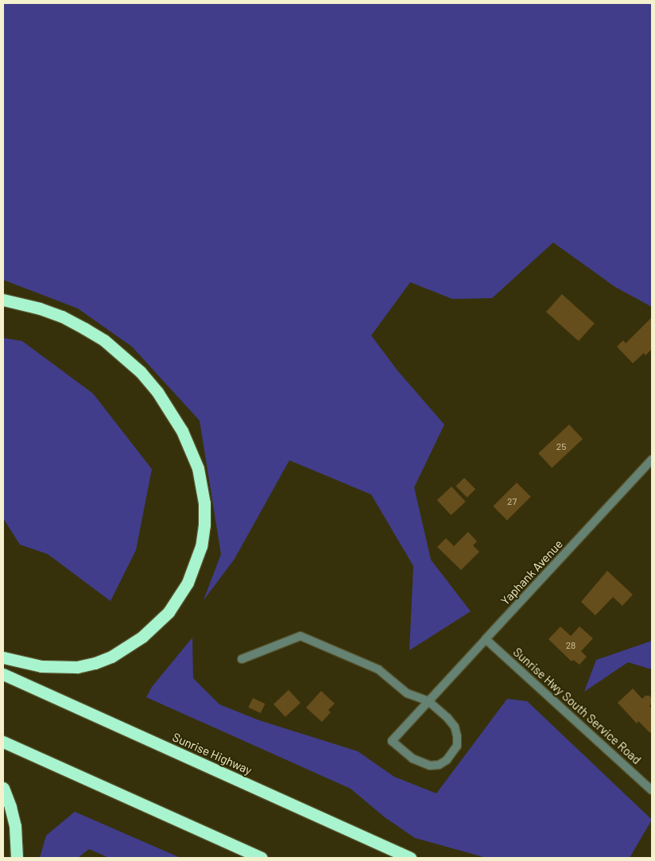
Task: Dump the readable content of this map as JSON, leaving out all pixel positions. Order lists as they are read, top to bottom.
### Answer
{
  "streets": {
    "highway": ["Sunrise Highway"],
    "street": ["Yaphank Avenue", "Sunrise Hwy South Service Road"]
  },
  "crossings": [
    ["Yaphank Avenue", "Sunrise Hwy South Service Road"]
  ],
  "house_numbers": ["25", "27", "28"]
}
